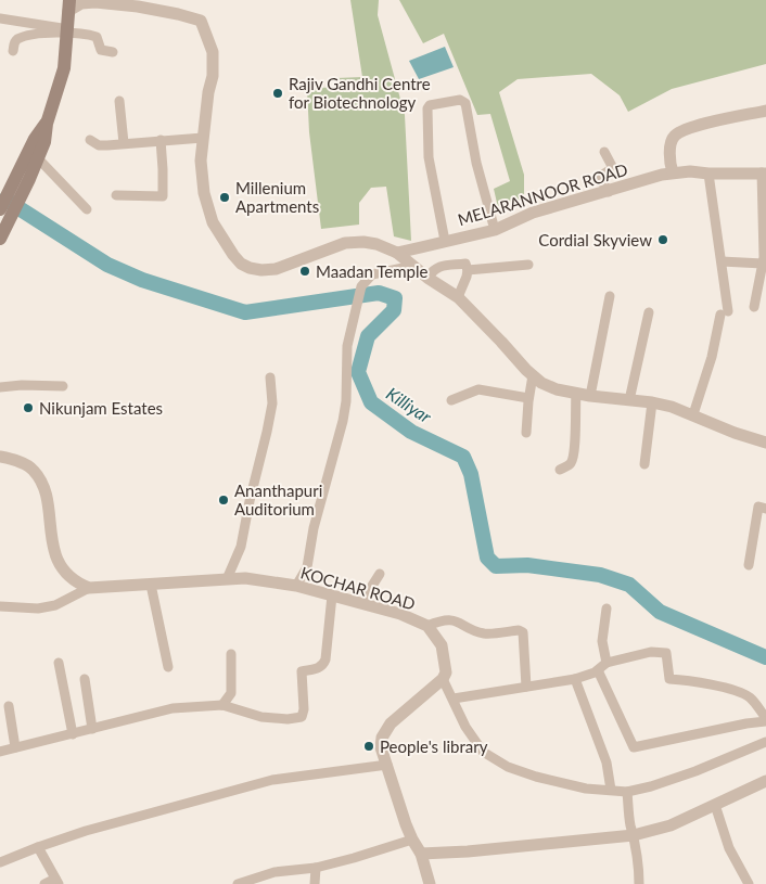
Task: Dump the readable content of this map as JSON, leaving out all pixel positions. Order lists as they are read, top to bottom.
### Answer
{
  "streets": {
    "street": ["MELARANNOOR ROAD", "KOCHAR ROAD"]
  },
  "water": ["Killiyar"],
  "places": [
    "Rajiv Gandhi Centre for Biotechnology",
    "Millenium Apartments",
    "Cordial Skyview",
    "Maadan Temple",
    "Nikunjam Estates",
    "Ananthapuri Auditorium",
    "People's library"
  ]
}
